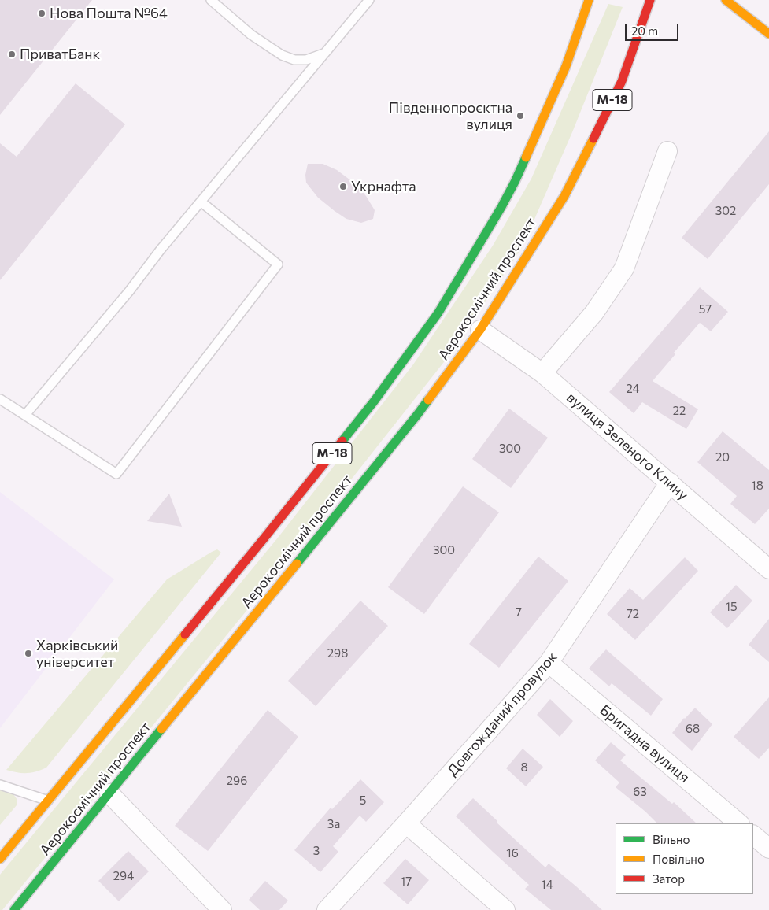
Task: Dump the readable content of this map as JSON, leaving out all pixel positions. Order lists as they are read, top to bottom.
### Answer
{
  "streets": {
    "main road": ["М-18", "Аерокосмічний проспект"],
    "street": ["вулиця Зеленого Клину", "Довгожданий провулок", "Бригадна вулиця"]
  },
  "crossings": [
    ["Аерокосмічний проспект", "вулиця Зеленого Клину"],
    ["вулиця Зеленого Клину", "Довгожданий провулок"],
    ["Довгожданий провулок", "Бригадна вулиця"]
  ],
  "places": [
    "Нова Пошта №64",
    "ПриватБанк",
    "Південнопроєктна вулиця",
    "Укрнафта",
    "Харківський університет"
  ],
  "house_numbers": [
    "302",
    "57",
    "24",
    "22",
    "300",
    "20",
    "18",
    "300",
    "15",
    "7",
    "72",
    "298",
    "68",
    "8",
    "296",
    "63",
    "5",
    "3а",
    "3",
    "16",
    "294",
    "17",
    "14"
  ],
  "legend": ["Вільно", "Повільно", "Затор"],
  "scale_bar": "20 m"
}
